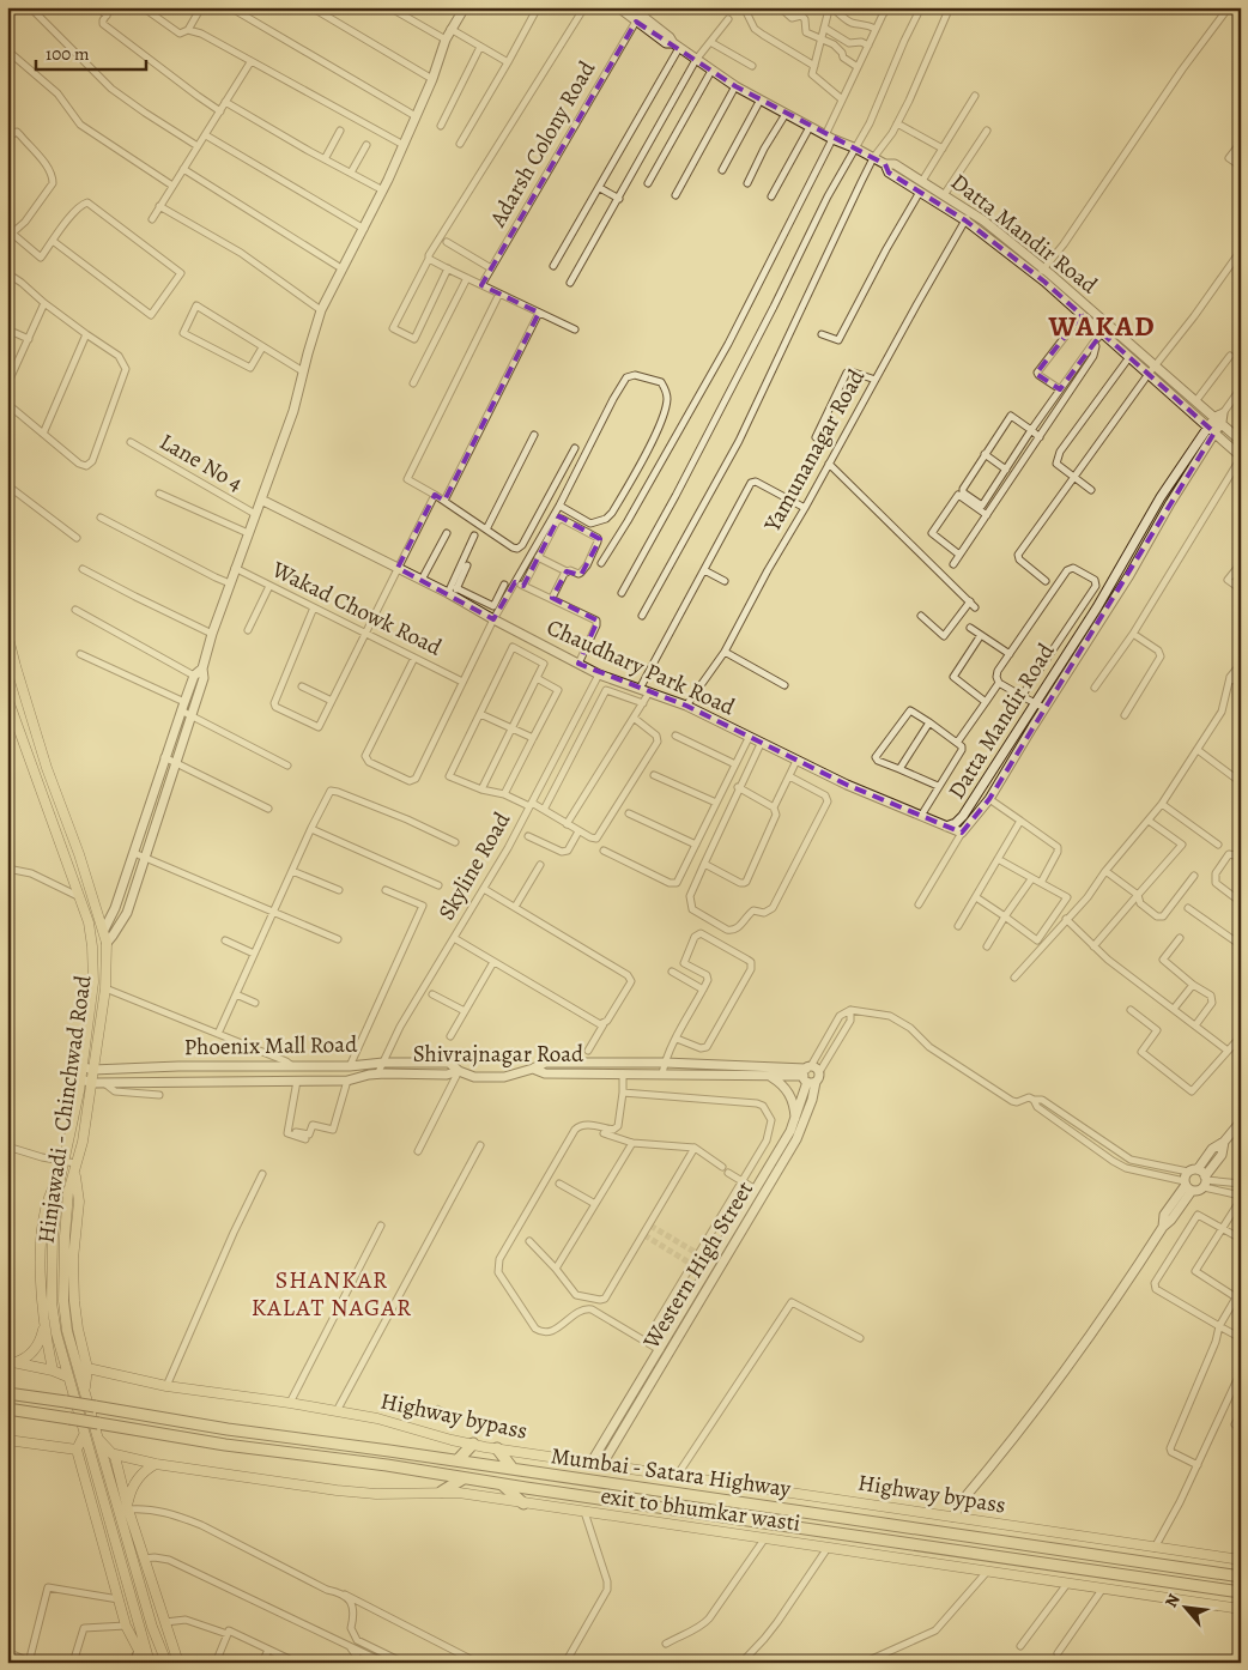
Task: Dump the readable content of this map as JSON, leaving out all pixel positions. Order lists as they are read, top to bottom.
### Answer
{
  "streets": {
    "highway": ["Mumbai - Satara Highway"],
    "main road": ["Hinjawadi - Chinchwad Road", "Highway bypass", "exit to bhumkar wasti"],
    "street": [
      "Adarsh Colony Road",
      "Datta Mandir Road",
      "Yamunanagar Road",
      "Lane No 4",
      "Wakad Chowk Road",
      "Chaudhary Park Road",
      "Skyline Road",
      "Phoenix Mall Road",
      "Shivrajnagar Road",
      "Western High Street"
    ]
  },
  "crossings": [
    ["Adarsh Colony Road", "Datta Mandir Road"],
    ["Datta Mandir Road", "Yamunanagar Road"],
    ["Datta Mandir Road", "Chaudhary Park Road"],
    ["Yamunanagar Road", "Chaudhary Park Road"],
    ["Chaudhary Park Road", "Skyline Road"],
    ["Skyline Road", "Phoenix Mall Road"],
    ["Skyline Road", "Shivrajnagar Road"],
    ["Phoenix Mall Road", "Shivrajnagar Road"],
    ["Phoenix Mall Road", "Hinjawadi - Chinchwad Road"],
    ["Western High Street", "Highway bypass"]
  ],
  "districts": ["WAKAD", "SHANKAR KALAT NAGAR"],
  "scale_bar": "100 m",
  "north": "top left"
}
